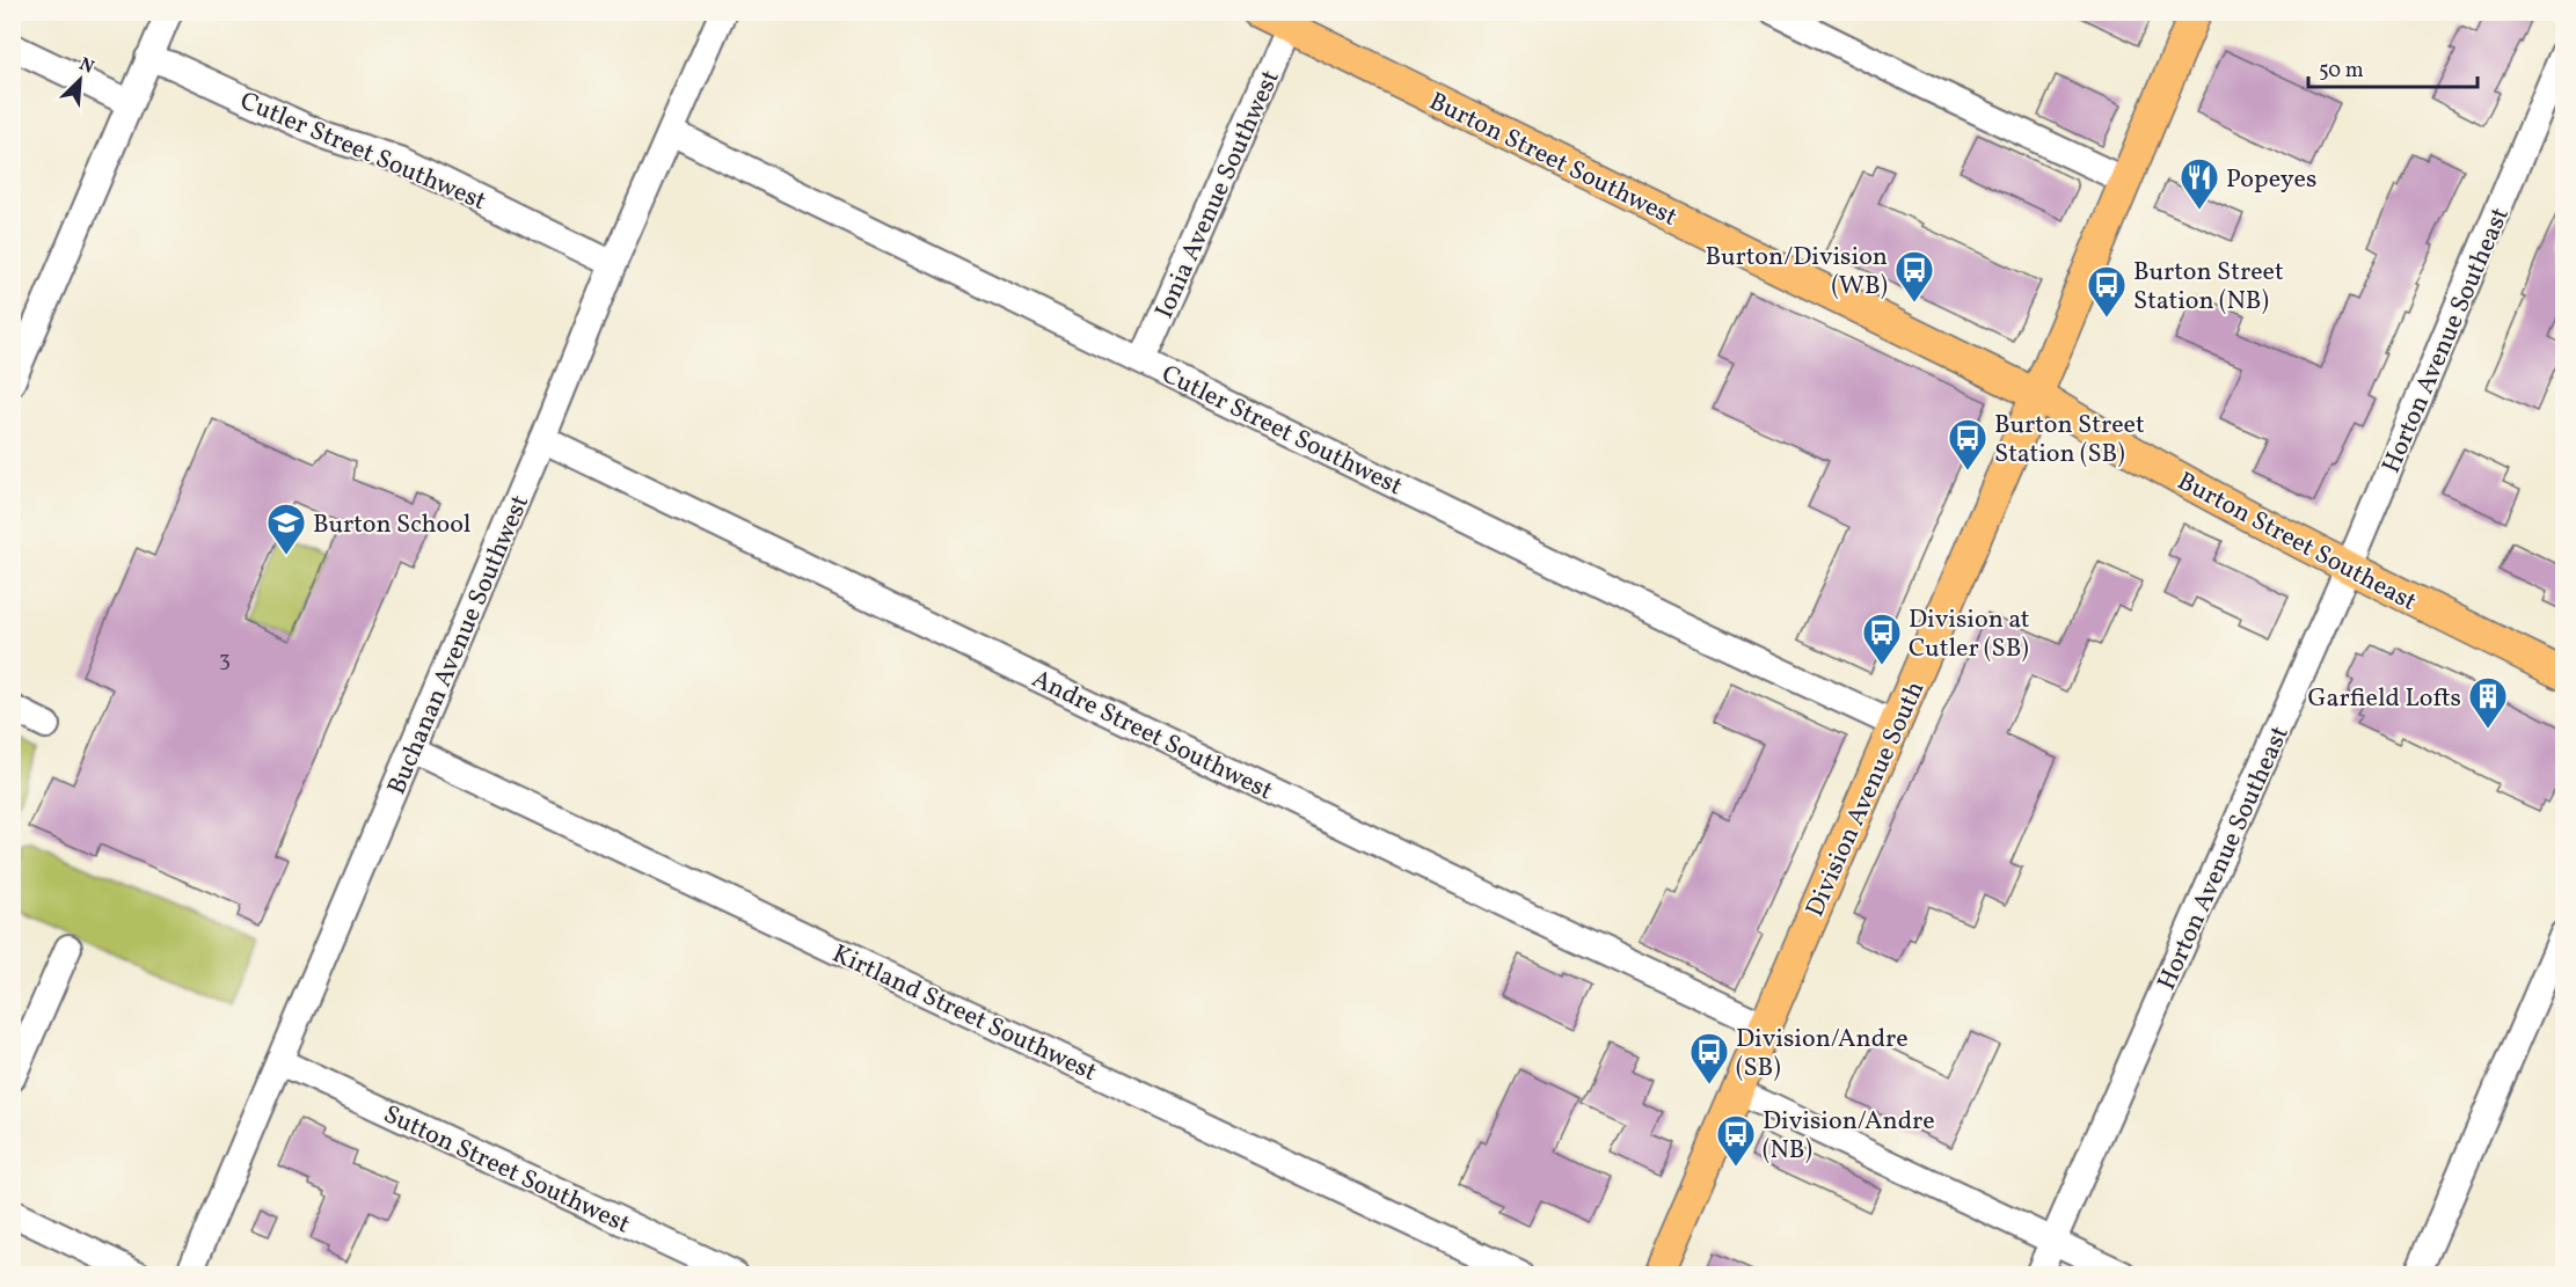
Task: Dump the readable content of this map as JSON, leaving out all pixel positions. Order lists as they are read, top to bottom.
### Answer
{
  "streets": {
    "main road": ["Burton Street Southwest", "Burton Street Southeast", "Division Avenue South"],
    "street": [
      "Cutler Street Southwest",
      "Ionia Avenue Southwest",
      "Horton Avenue Southeast",
      "Buchanan Avenue Southwest",
      "Andre Street Southwest",
      "Kirtland Street Southwest",
      "Sutton Street Southwest"
    ]
  },
  "crossings": [
    ["Cutler Street Southwest", "Ionia Avenue Southwest"],
    ["Cutler Street Southwest", "Buchanan Avenue Southwest"],
    ["Cutler Street Southwest", "Division Avenue South"],
    ["Burton Street Southwest", "Ionia Avenue Southwest"],
    ["Burton Street Southwest", "Burton Street Southeast"],
    ["Burton Street Southwest", "Division Avenue South"],
    ["Horton Avenue Southeast", "Burton Street Southeast"],
    ["Burton Street Southeast", "Division Avenue South"],
    ["Buchanan Avenue Southwest", "Andre Street Southwest"],
    ["Buchanan Avenue Southwest", "Kirtland Street Southwest"],
    ["Buchanan Avenue Southwest", "Sutton Street Southwest"],
    ["Andre Street Southwest", "Division Avenue South"]
  ],
  "places": {
    "restaurant": ["Popeyes"],
    "bus stop": [
      "Burton/Division (WB)",
      "Burton Street Station (NB)",
      "Burton Street Station (SB)",
      "Division at Cutler (SB)",
      "Division/Andre (SB)",
      "Division/Andre (NB)"
    ],
    "school or university": ["Burton School"],
    "building": ["Garfield Lofts"]
  },
  "house_numbers": ["3"],
  "scale_bar": "50 m",
  "north": "top right"
}
